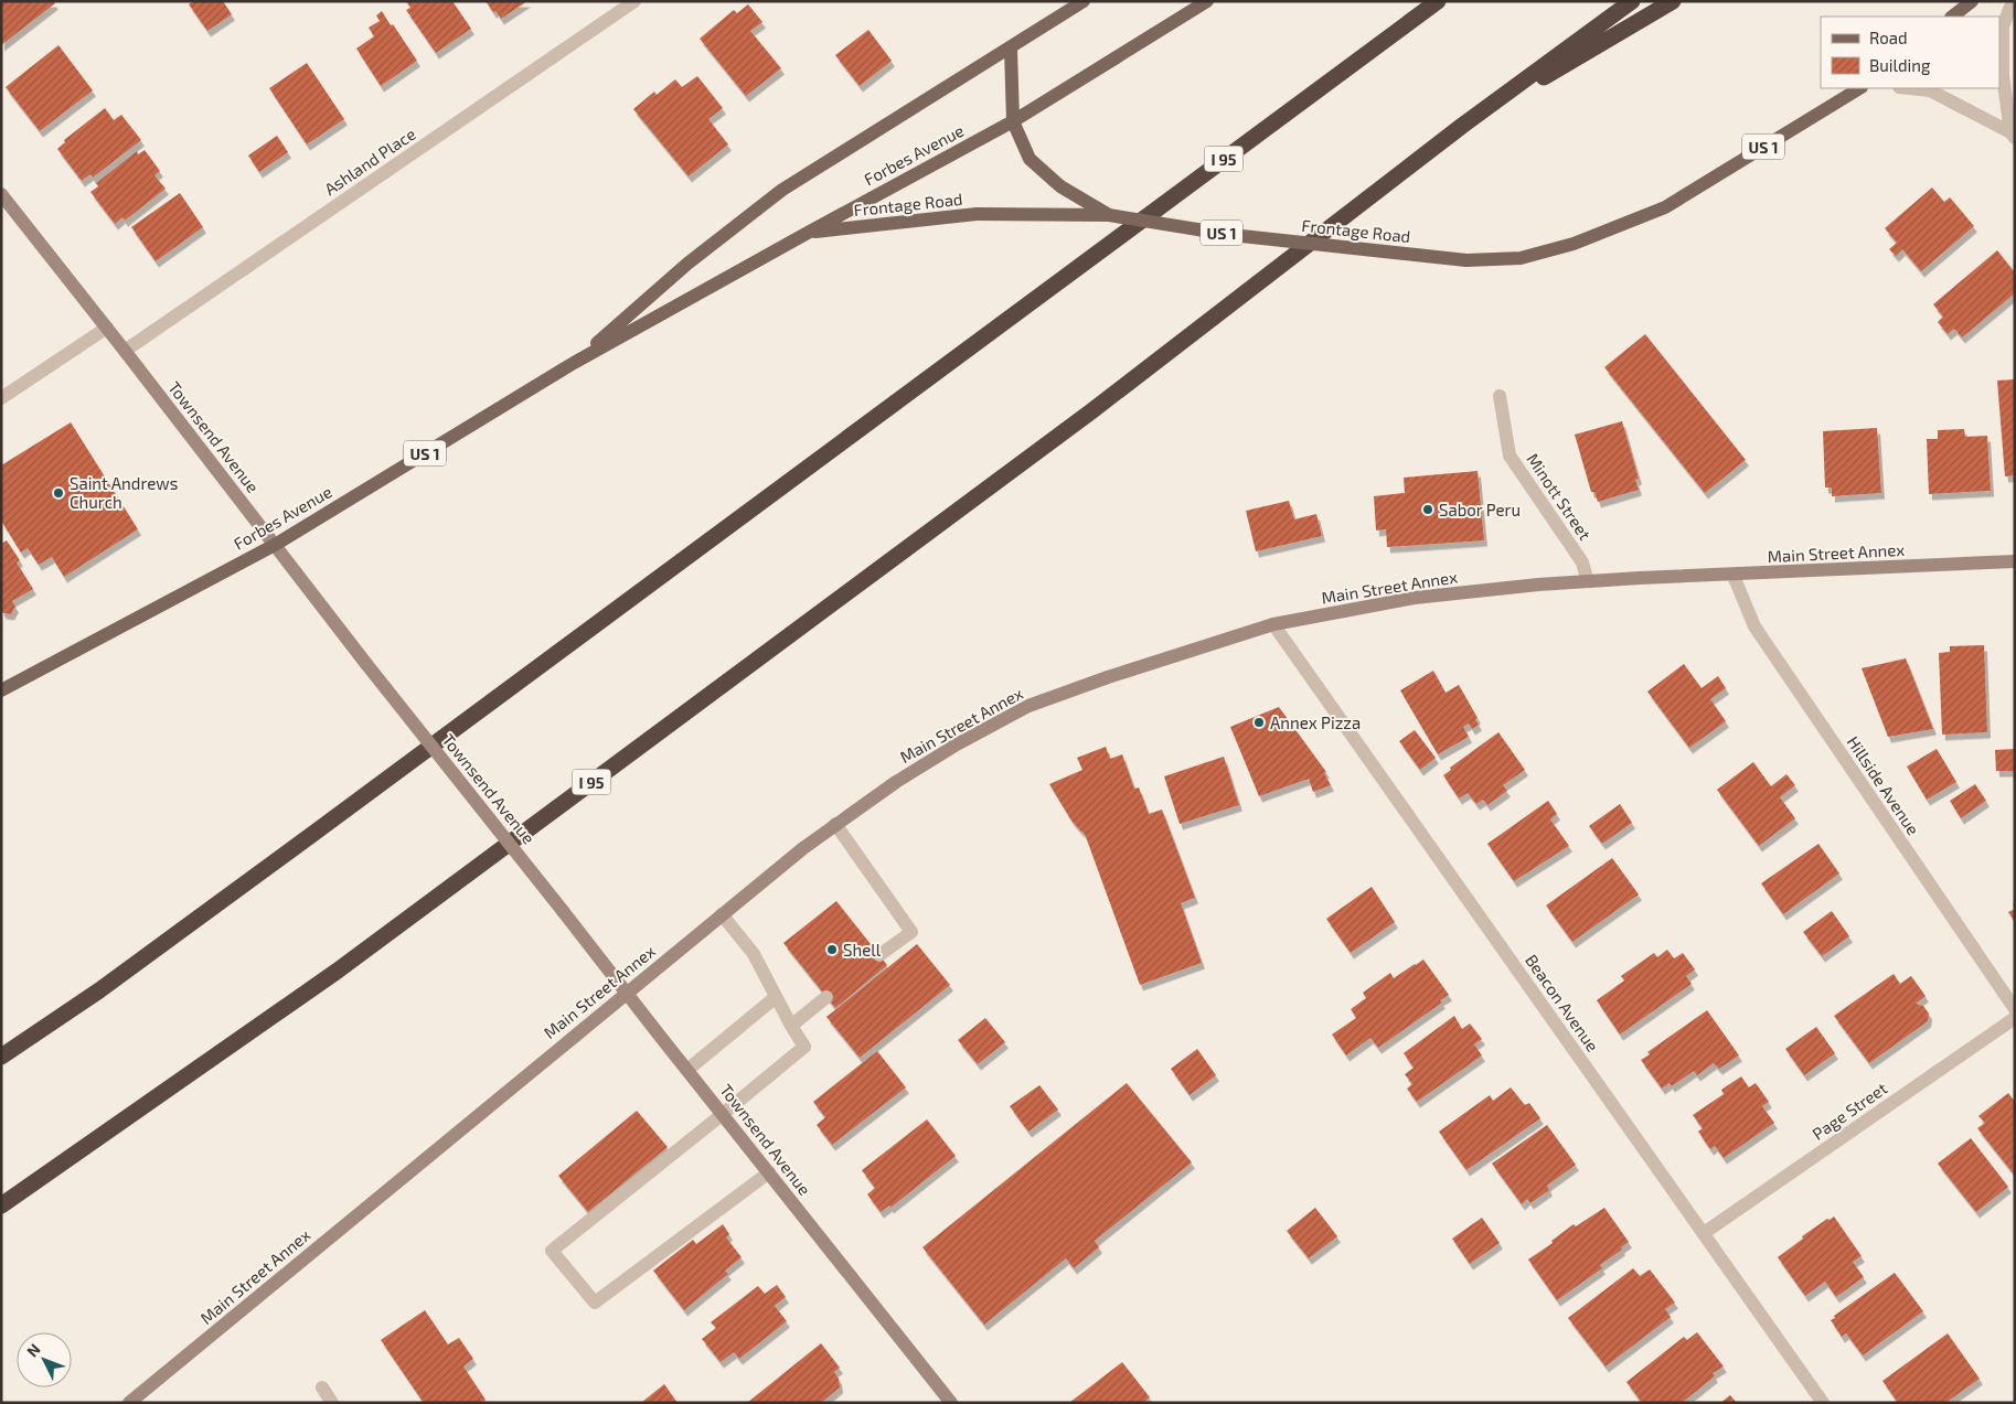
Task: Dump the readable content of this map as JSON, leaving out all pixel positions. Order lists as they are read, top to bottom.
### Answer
{
  "streets": {
    "highway": ["I 95"],
    "main road": [
      "US 1",
      "Forbes Avenue",
      "Frontage Road",
      "Townsend Avenue",
      "Main Street Annex"
    ],
    "street": [
      "Ashland Place",
      "Minott Street",
      "Hillside Avenue",
      "Beacon Avenue",
      "Page Street"
    ]
  },
  "crossings": [
    ["Forbes Avenue", "Frontage Road"],
    ["Forbes Avenue", "Townsend Avenue"],
    ["Ashland Place", "Townsend Avenue"],
    ["Townsend Avenue", "Main Street Annex"],
    ["Minott Street", "Main Street Annex"],
    ["Main Street Annex", "Hillside Avenue"],
    ["Main Street Annex", "Beacon Avenue"],
    ["Beacon Avenue", "Page Street"]
  ],
  "places": [
    "Saint Andrews Church",
    "Sabor Peru",
    "Annex Pizza",
    "Shell"
  ],
  "legend": ["Road", "Building"],
  "north": "top left"
}
